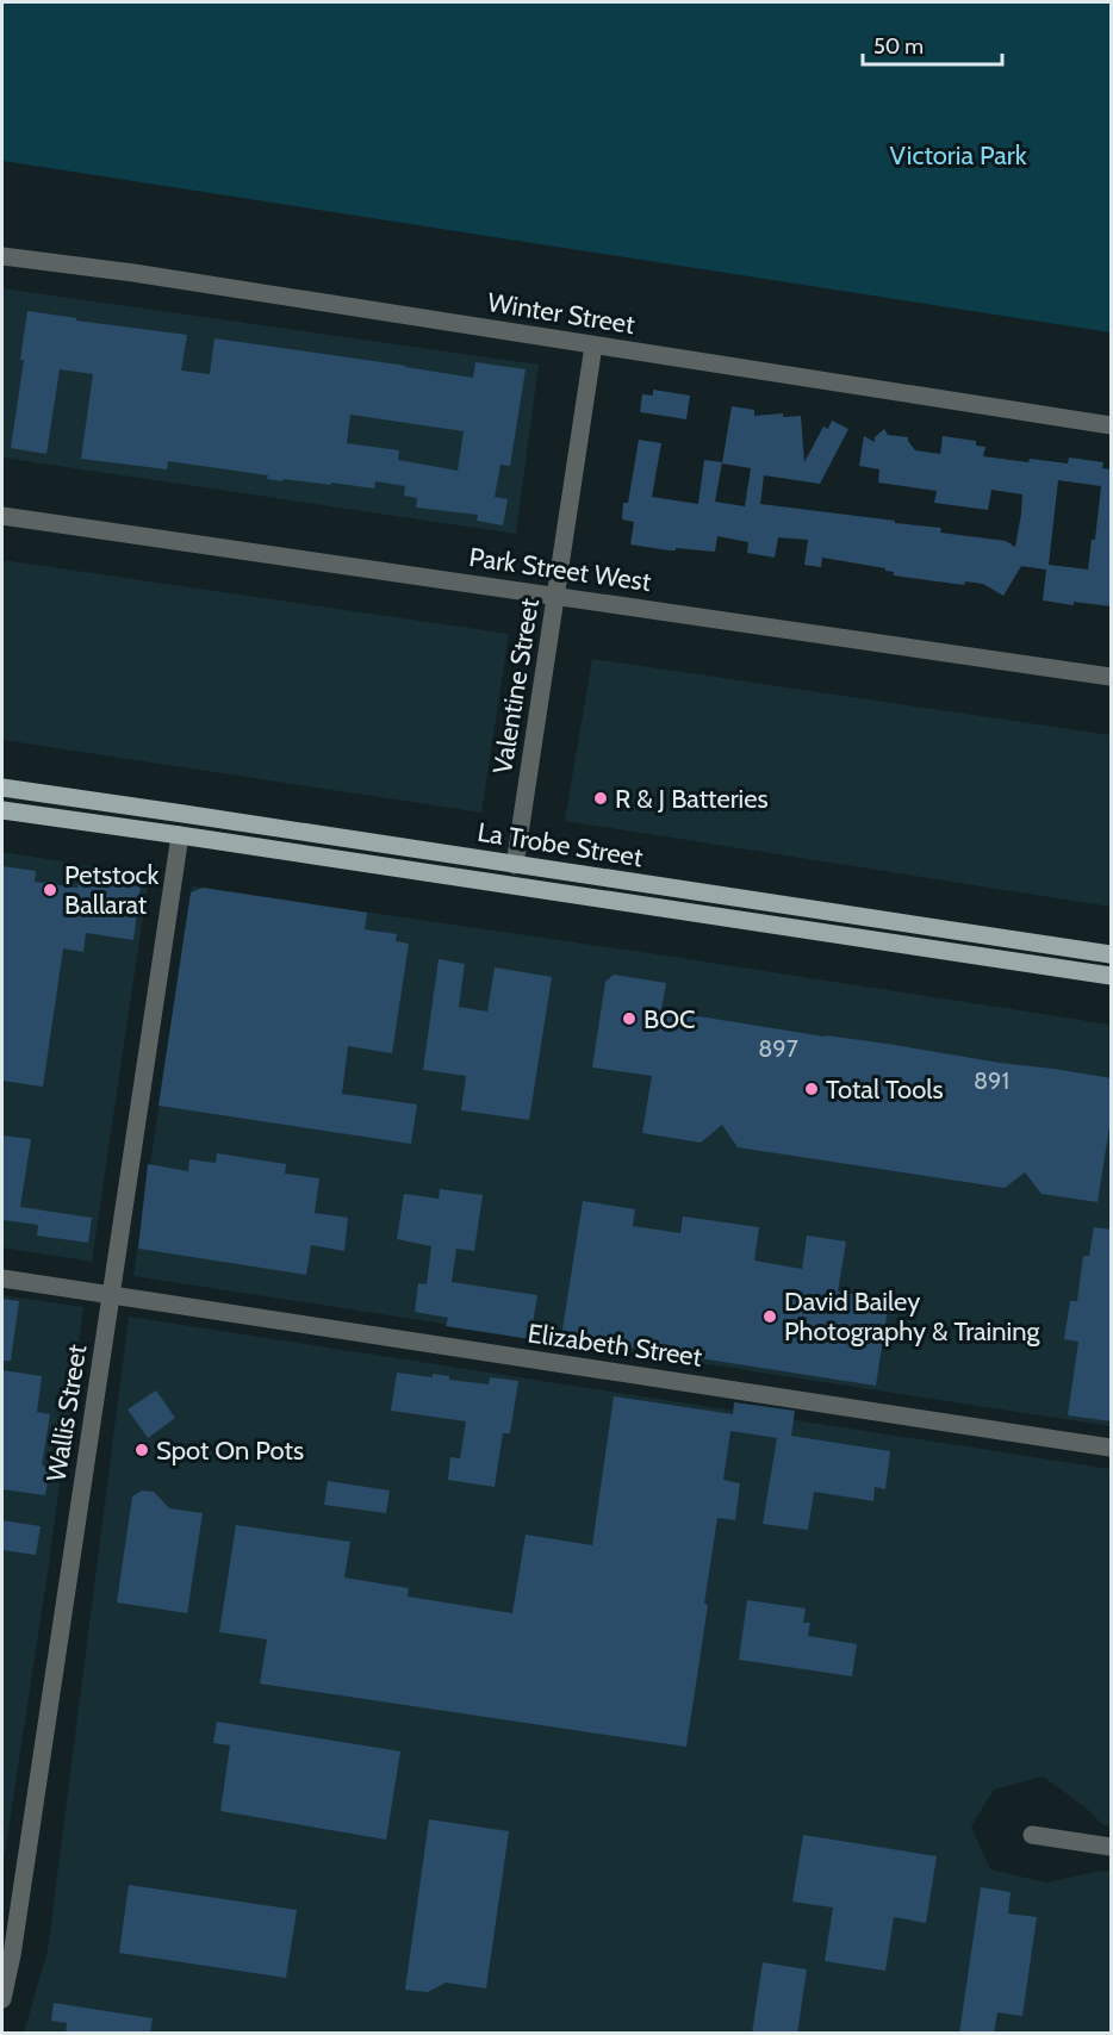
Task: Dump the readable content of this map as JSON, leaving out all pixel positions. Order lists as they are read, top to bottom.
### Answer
{
  "streets": {
    "main road": ["La Trobe Street"],
    "street": [
      "Winter Street",
      "Park Street West",
      "Valentine Street",
      "Elizabeth Street",
      "Wallis Street"
    ]
  },
  "crossings": [
    ["Winter Street", "Valentine Street"],
    ["Park Street West", "Valentine Street"],
    ["Valentine Street", "La Trobe Street"],
    ["La Trobe Street", "Wallis Street"],
    ["Elizabeth Street", "Wallis Street"]
  ],
  "parks": ["Victoria Park"],
  "places": [
    "R & J Batteries",
    "Petstock Ballarat",
    "BOC",
    "Total Tools",
    "David Bailey Photography & Training",
    "Spot On Pots"
  ],
  "house_numbers": ["897", "891"],
  "scale_bar": "50 m"
}
